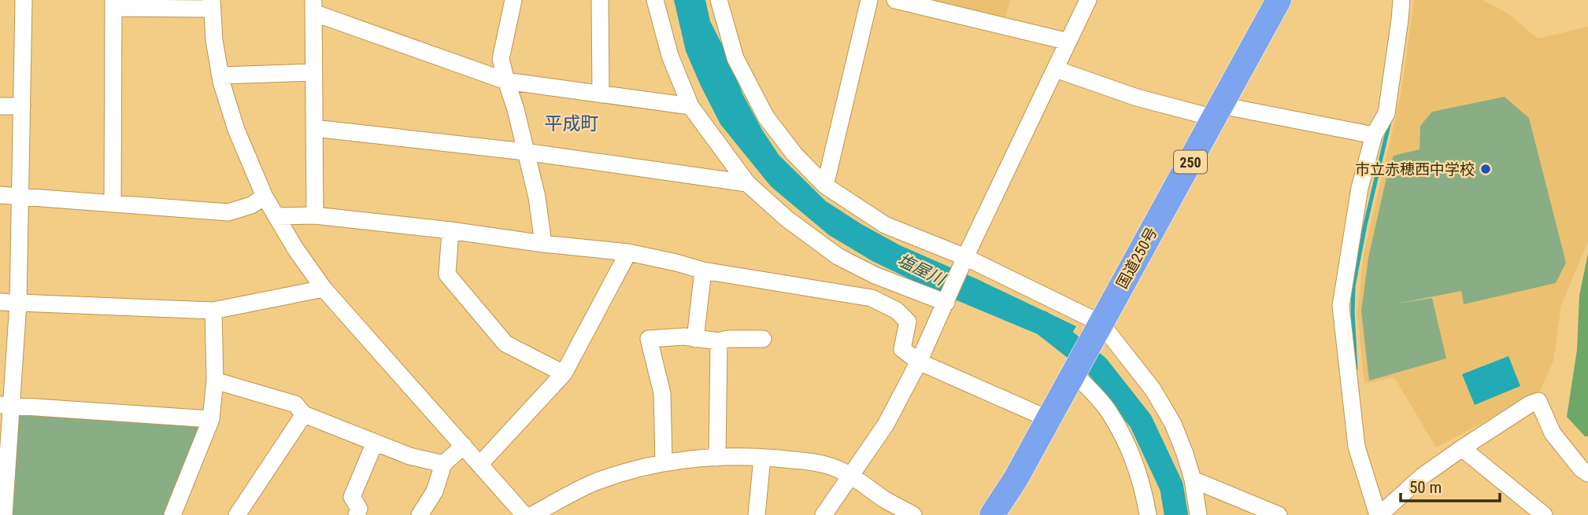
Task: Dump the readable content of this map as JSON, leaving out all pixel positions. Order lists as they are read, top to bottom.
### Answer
{
  "streets": {
    "highway": ["250", "国道250号"]
  },
  "districts": ["平成町"],
  "water": ["塩屋川"],
  "places": ["市立赤穂西中学校"],
  "scale_bar": "50 m"
}
